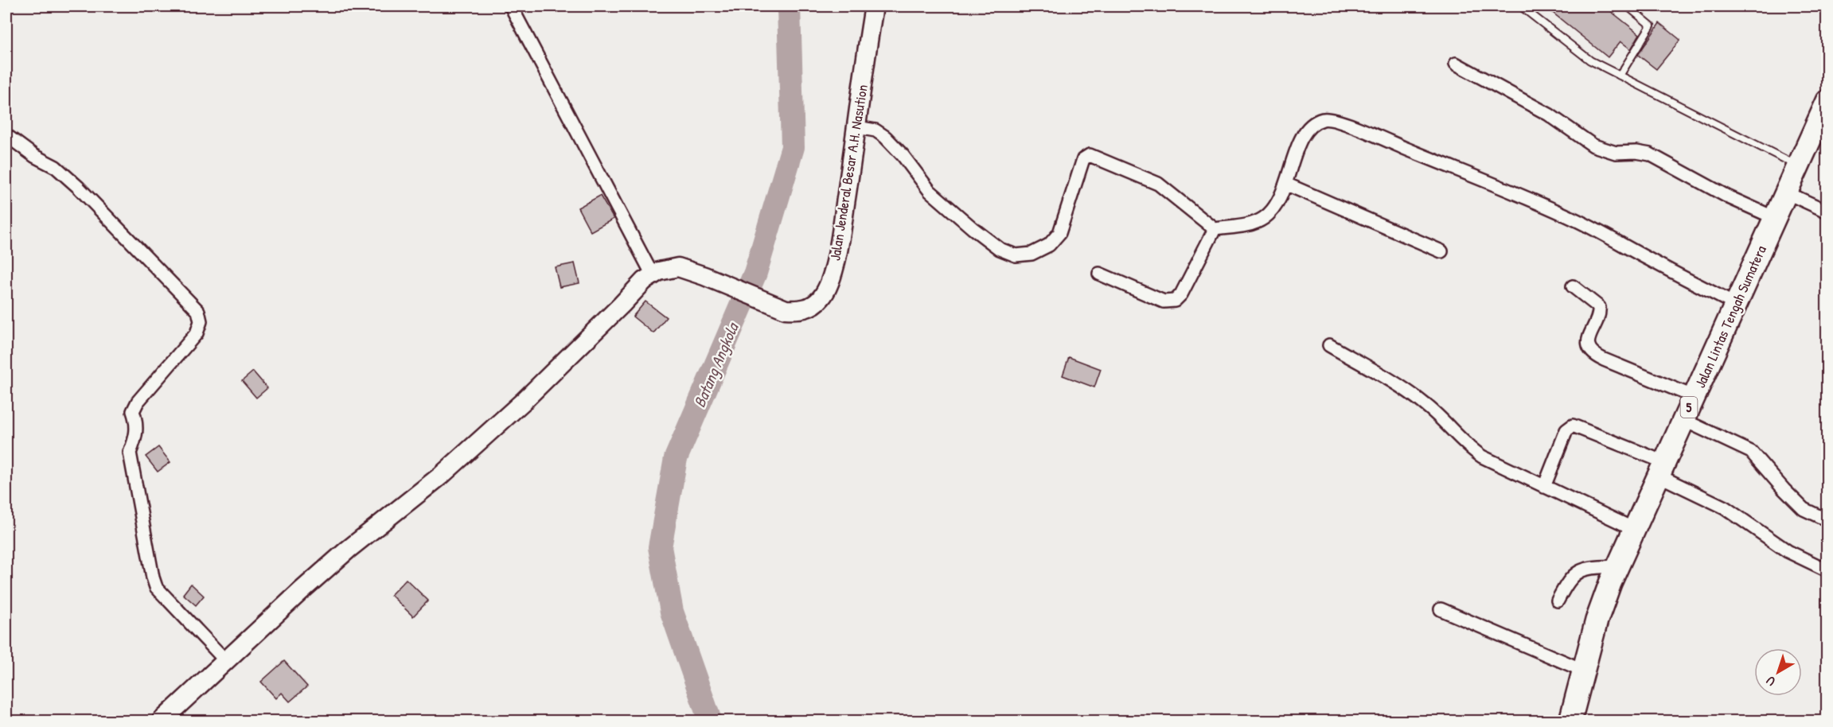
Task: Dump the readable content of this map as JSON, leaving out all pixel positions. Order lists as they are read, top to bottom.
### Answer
{
  "streets": {
    "highway": ["Jalan Lintas Tengah Sumatera", "5"],
    "main road": ["Jalan Jenderal Besar A.H. Nasution"]
  },
  "water": ["Batang Angkola"],
  "north": "bottom left"
}
